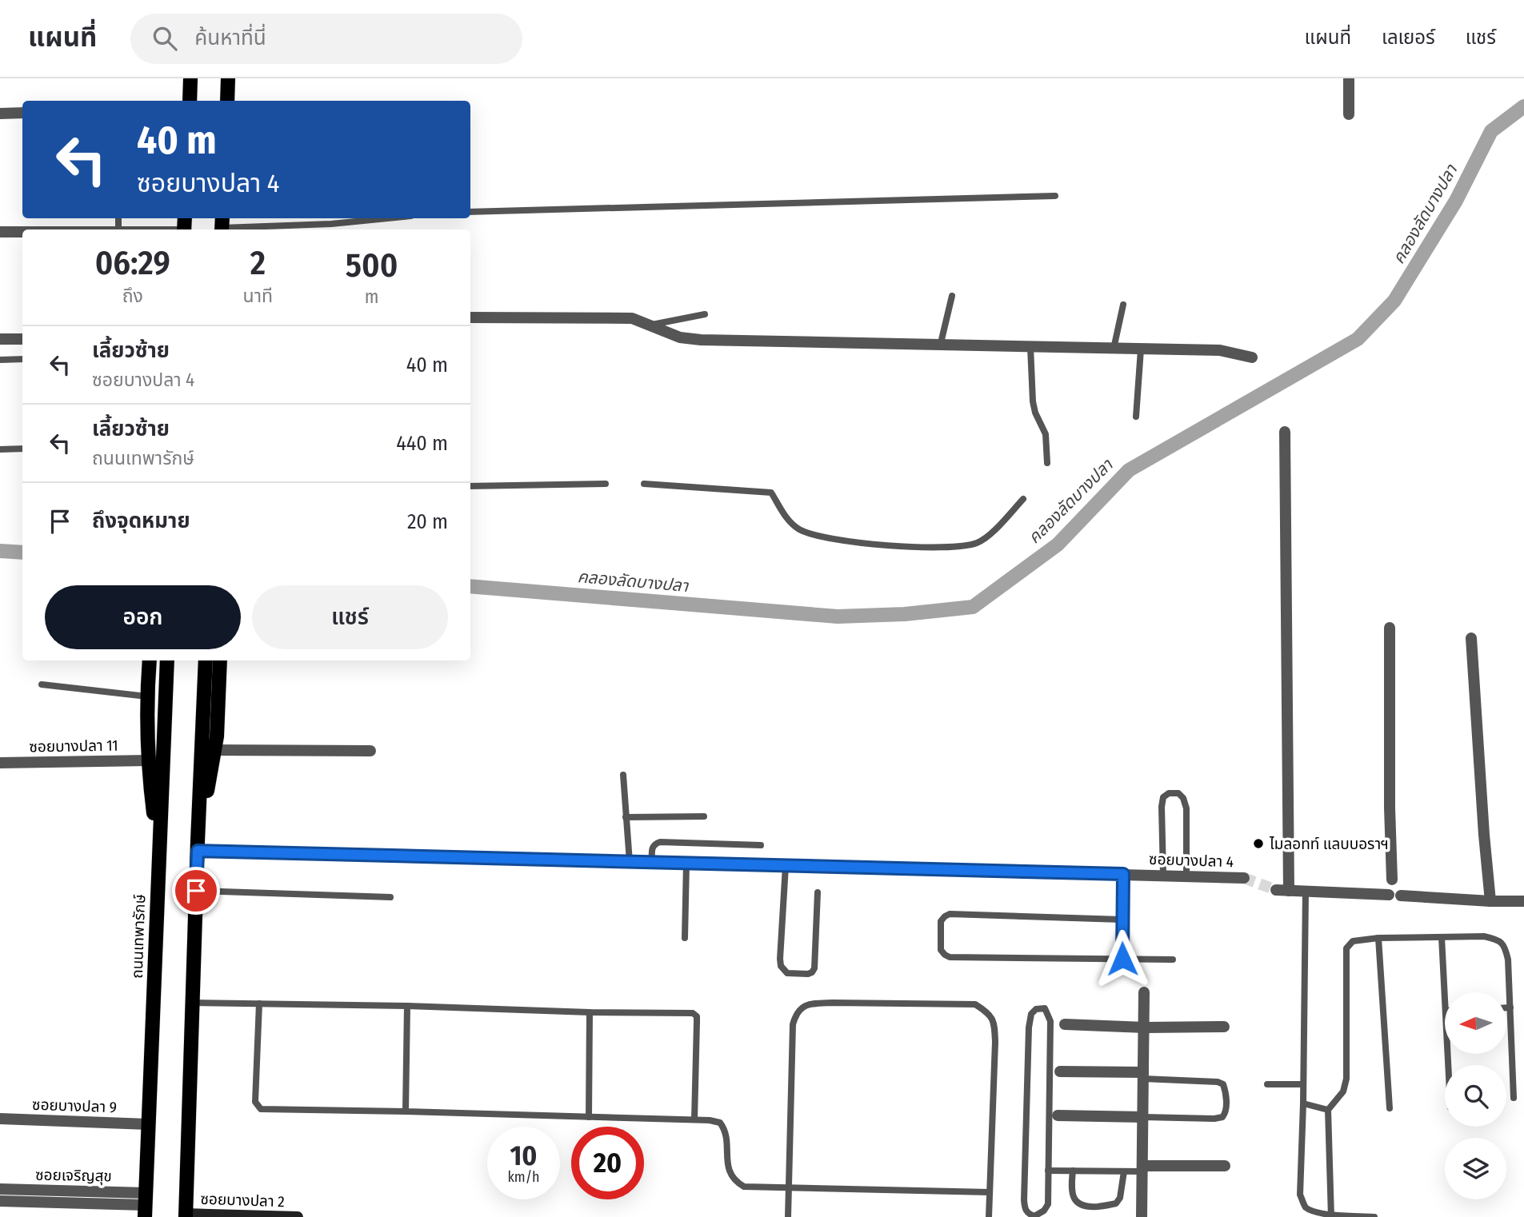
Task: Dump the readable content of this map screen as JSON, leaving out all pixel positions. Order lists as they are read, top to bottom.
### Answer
{
  "streets": {
    "main road": ["ถนนเทพารักษ์"],
    "street": [
      "ซอยบางปลา 11",
      "ซอยบางปลา 4",
      "ซอยบางปลา 9",
      "ซอยเจริญสุข",
      "ซอยบางปลา 2"
    ]
  },
  "crossings": [
    ["ถนนเทพารักษ์", "ซอยบางปลา 9"],
    ["ถนนเทพารักษ์", "ซอยเจริญสุข"]
  ],
  "water": ["คลองลัดบางปลา"],
  "places": ["ไมลอทท์ แลบบอราฯ"],
  "north": "left",
  "page": {
    "header": "แผนที่",
    "search": "ค้นหาที่นี่",
    "nav": ["แผนที่", "เลเยอร์", "แชร์"],
    "turn": ["40 m", "ซอยบางปลา 4"],
    "eta": [
      "06:29",
      "ถึง",
      "2",
      "นาที",
      "500",
      "m"
    ],
    "list": [
      {
        "name": "เลี้ยวซ้าย",
        "note": "ซอยบางปลา 4",
        "value": "40 m"
      },
      {
        "name": "เลี้ยวซ้าย",
        "note": "ถนนเทพารักษ์",
        "value": "440 m"
      },
      {
        "name": "ถึงจุดหมาย",
        "value": "20 m"
      }
    ],
    "buttons": ["ออก", "แชร์"],
    "speed": "10 km/h",
    "limit": "20"
  }
}
